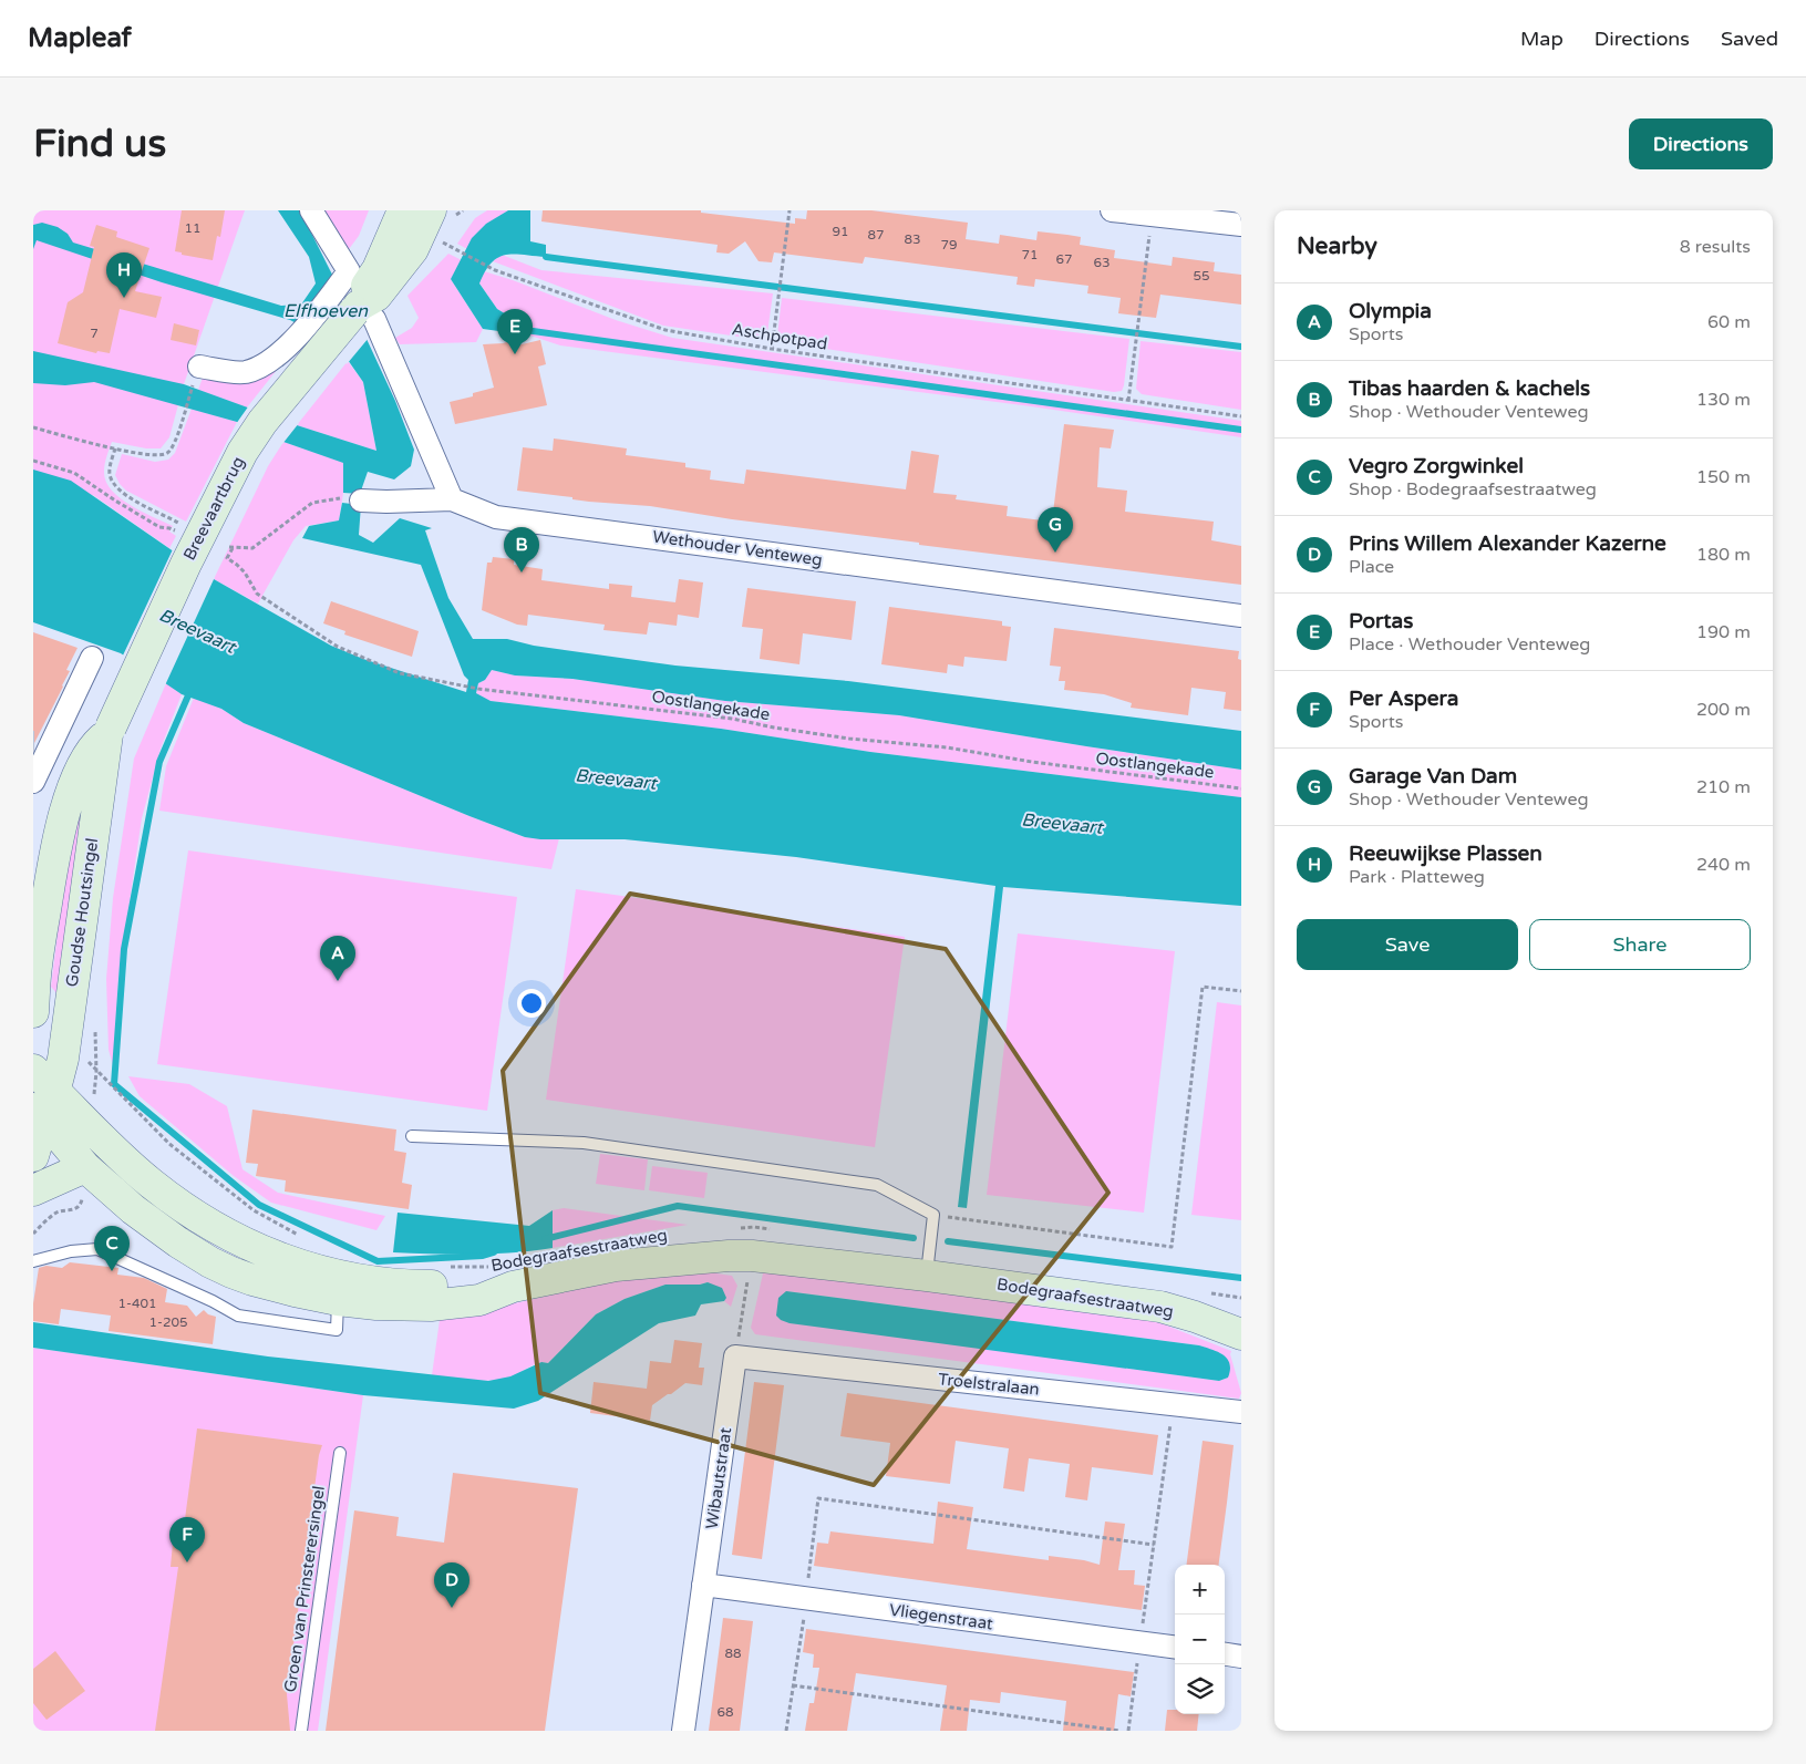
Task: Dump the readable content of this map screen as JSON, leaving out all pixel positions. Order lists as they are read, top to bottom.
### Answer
{
  "streets": {
    "main road": ["Breevaartbrug", "Goudse Houtsingel", "Bodegraafsestraatweg"],
    "street": [
      "Wethouder Venteweg",
      "Troelstralaan",
      "Wibautstraat",
      "Vliegenstraat"
    ],
    "lane": ["Groen van Prinsterersingel"],
    "path": ["Aschpotpad", "Oostlangekade"]
  },
  "crossings": [
    ["Breevaartbrug", "Goudse Houtsingel"],
    ["Goudse Houtsingel", "Bodegraafsestraatweg"],
    ["Troelstralaan", "Wibautstraat"],
    ["Wibautstraat", "Vliegenstraat"]
  ],
  "water": ["Elfhoeven", "Breevaart"],
  "house_numbers": [
    "11",
    "91",
    "87",
    "83",
    "79",
    "71",
    "67",
    "63",
    "55",
    "7",
    "1-401",
    "1-205",
    "88",
    "68"
  ],
  "page": {
    "header": "Mapleaf",
    "nav": ["Map", "Directions", "Saved"],
    "buttons": [
      "Directions",
      ["Save", "Share"]
    ],
    "title": "Find us",
    "heading": ["Nearby", "8 results"],
    "pins": [
      "H",
      "E",
      "G",
      "B",
      "A",
      "C",
      "F",
      "D"
    ],
    "list": [
      {
        "mark": "A",
        "name": "Olympia",
        "note": "Sports",
        "value": "60 m"
      },
      {
        "mark": "B",
        "name": "Tibas haarden & kachels",
        "note": "Shop · Wethouder Venteweg",
        "value": "130 m"
      },
      {
        "mark": "C",
        "name": "Vegro Zorgwinkel",
        "note": "Shop · Bodegraafsestraatweg",
        "value": "150 m"
      },
      {
        "mark": "D",
        "name": "Prins Willem Alexander Kazerne",
        "note": "Place",
        "value": "180 m"
      },
      {
        "mark": "E",
        "name": "Portas",
        "note": "Place · Wethouder Venteweg",
        "value": "190 m"
      },
      {
        "mark": "F",
        "name": "Per Aspera",
        "note": "Sports",
        "value": "200 m"
      },
      {
        "mark": "G",
        "name": "Garage Van Dam",
        "note": "Shop · Wethouder Venteweg",
        "value": "210 m"
      },
      {
        "mark": "H",
        "name": "Reeuwijkse Plassen",
        "note": "Park · Platteweg",
        "value": "240 m"
      }
    ],
    "map_buttons": ["+", "−"]
  }
}
